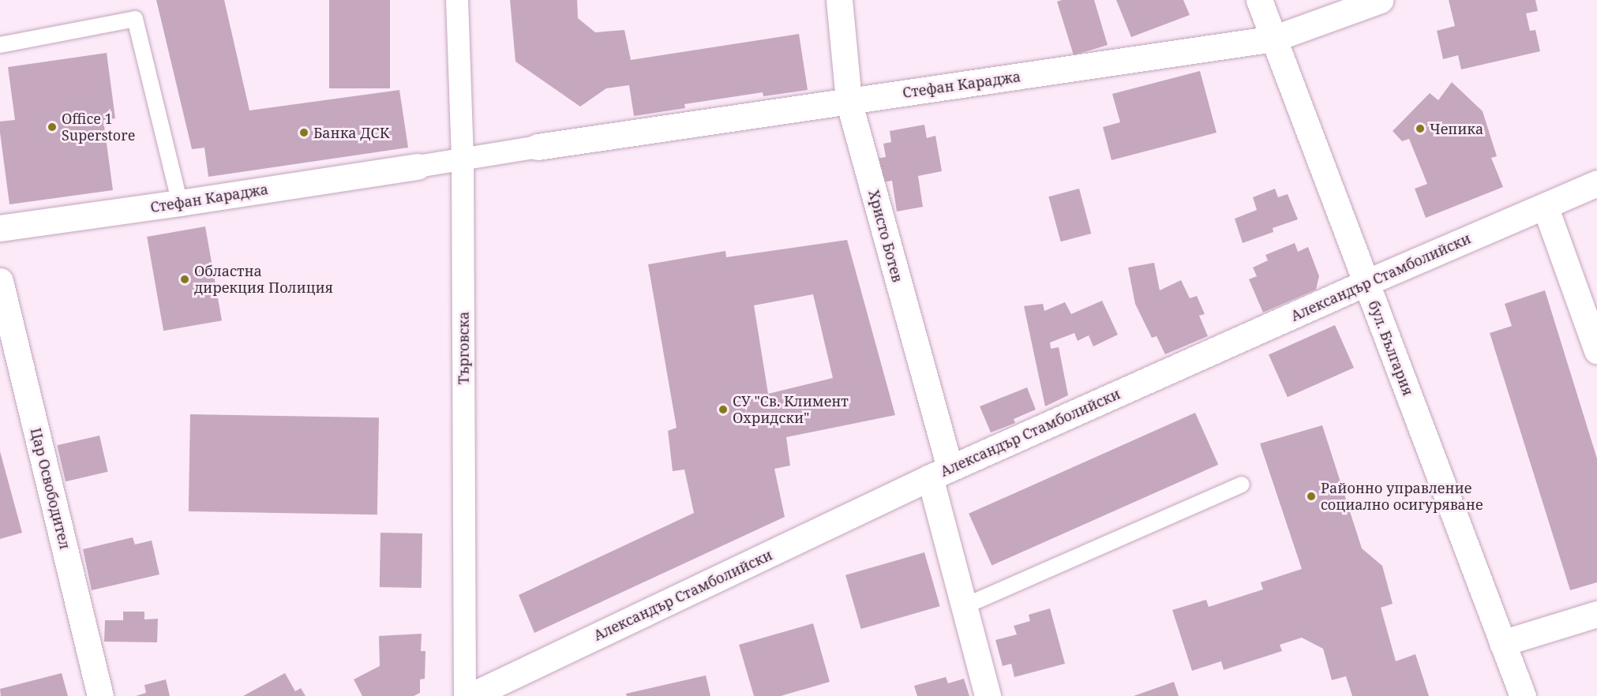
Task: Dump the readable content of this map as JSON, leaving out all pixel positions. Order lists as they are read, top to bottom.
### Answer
{
  "streets": {
    "street": [
      "Стефан Караджа",
      "Христо Ботев",
      "Александър Стамболийски",
      "Търговска",
      "бул. България",
      "Цар Освободител"
    ]
  },
  "crossings": [
    ["Стефан Караджа", "Христо Ботев"],
    ["Стефан Караджа", "бул. България"],
    ["Христо Ботев", "Александър Стамболийски"],
    ["Александър Стамболийски", "бул. България"]
  ],
  "places": [
    "Office 1 Superstore",
    "Чепика",
    "Банка ДСК",
    "Областна дирекция Полиция",
    "СУ \"Св. Климент Охридски\"",
    "Районно управление социално осигуряване"
  ]
}
